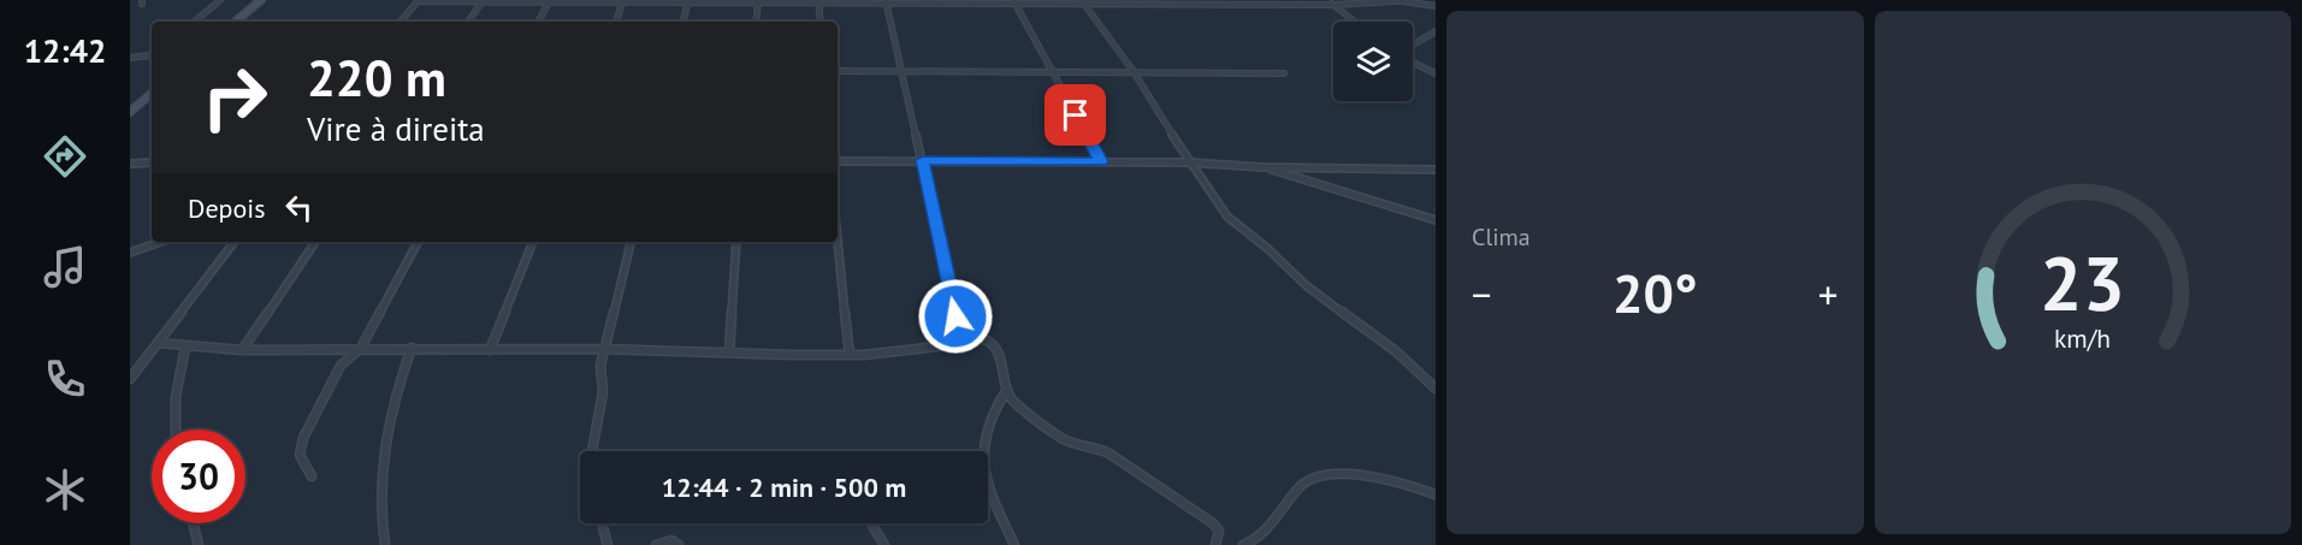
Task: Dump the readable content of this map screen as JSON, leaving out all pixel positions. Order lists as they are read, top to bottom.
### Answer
{
  "page": {
    "tabs": "12:42",
    "tile": "Clima",
    "turn": ["220 m", "Vire à direita"],
    "then": "Depois",
    "heat": ["−", "20°", "+"],
    "limit": "30",
    "trip": "12:44 · 2 min · 500 m",
    "gauge": ["23", "km/h"]
  }
}
